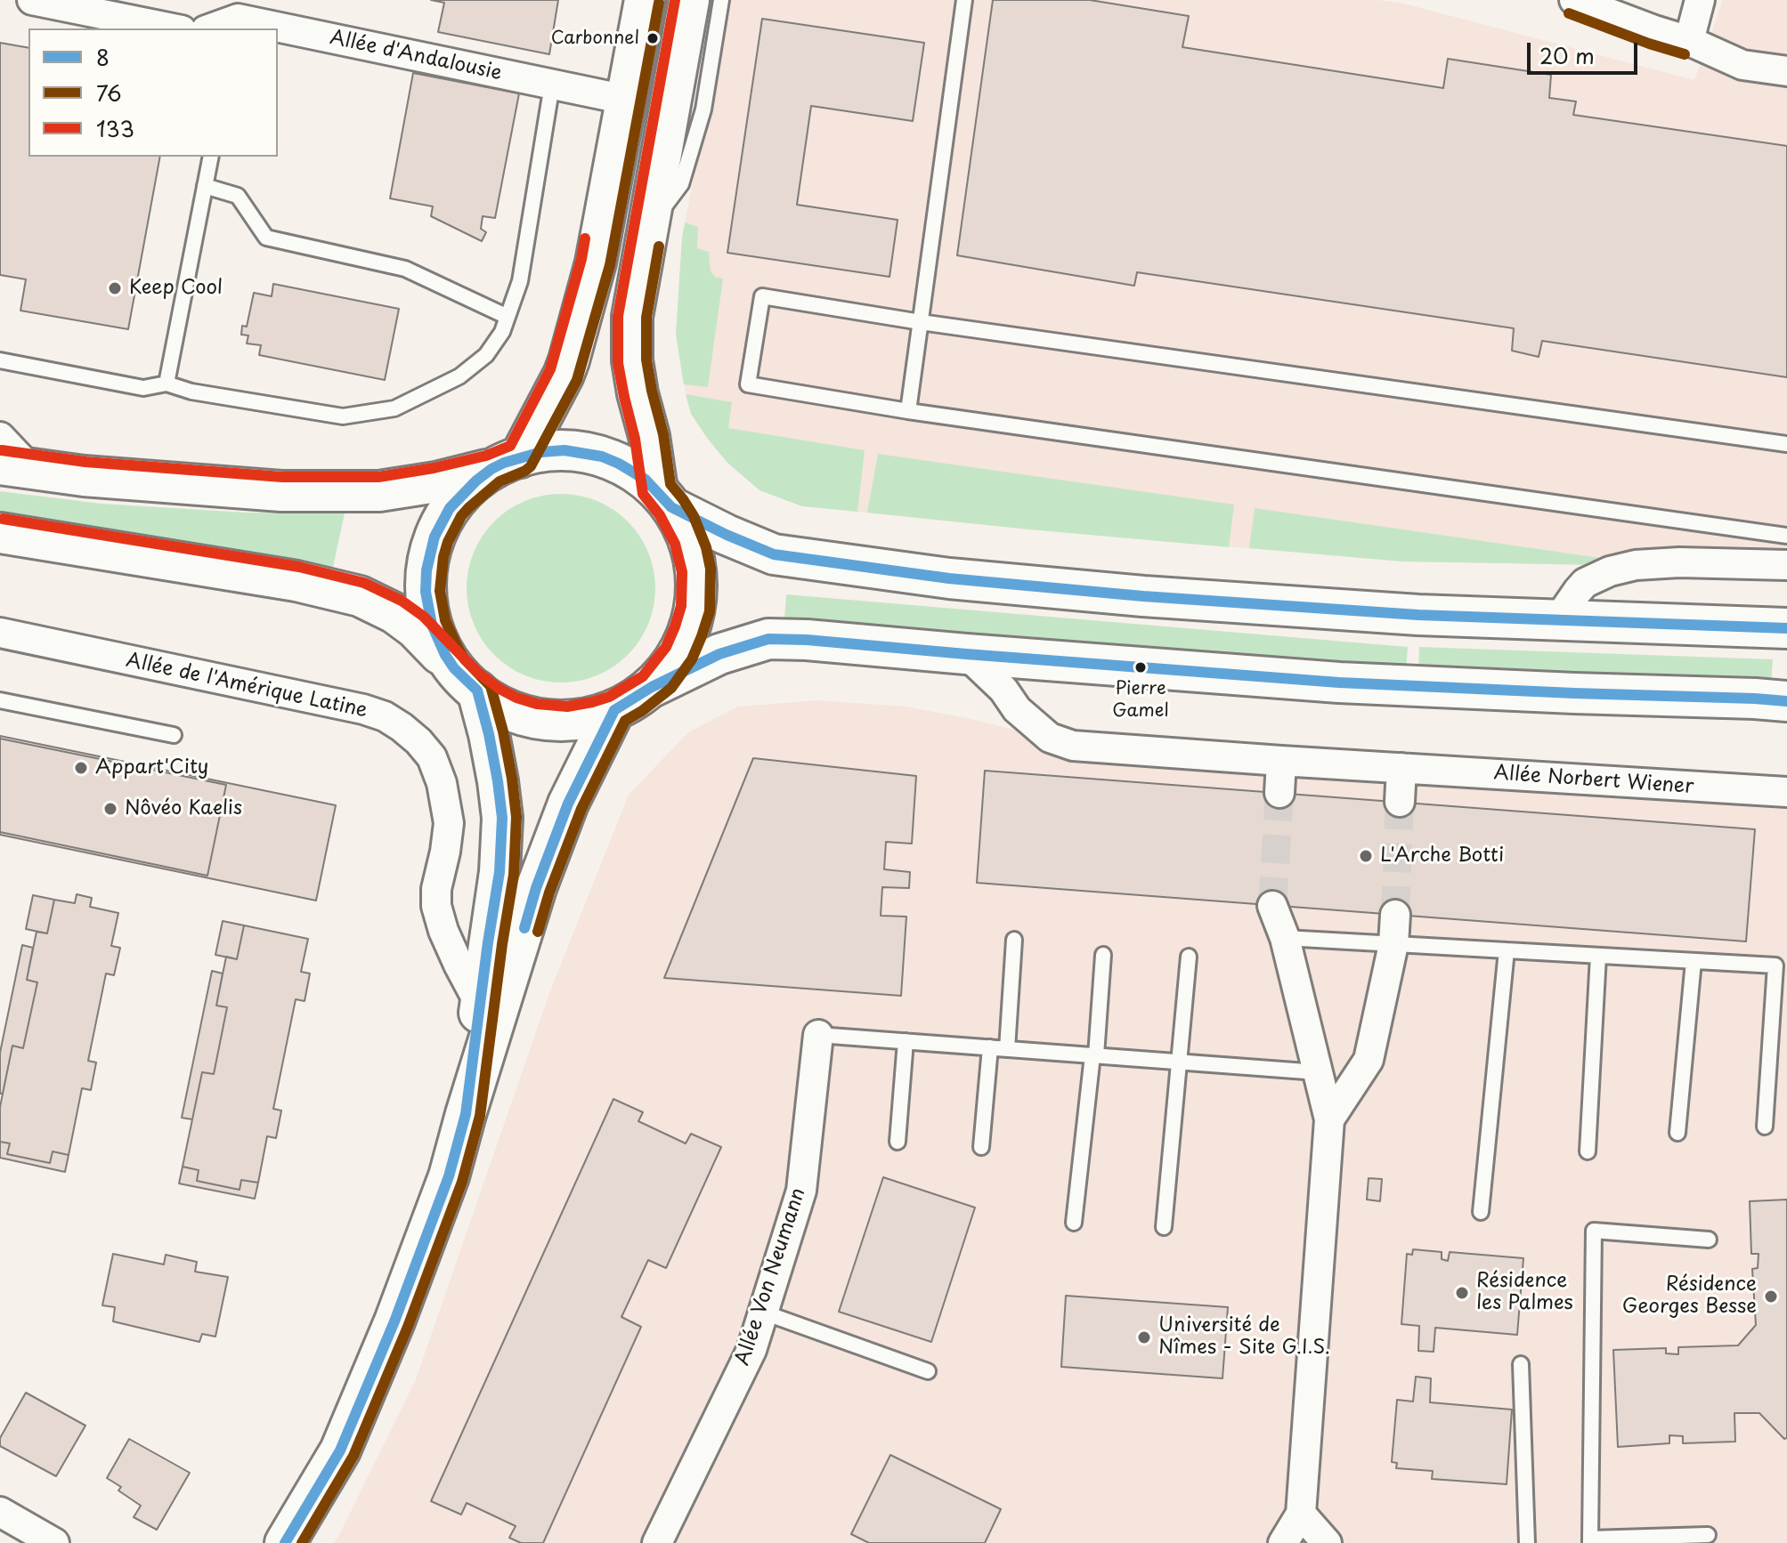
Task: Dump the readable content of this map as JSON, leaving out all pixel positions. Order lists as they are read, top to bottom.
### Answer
{
  "streets": {
    "street": [
      "Allée d'Andalousie",
      "Allée de l'Amérique Latine",
      "Allée Norbert Wiener",
      "Allée Von Neumann"
    ]
  },
  "places": [
    "Carbonnel",
    "Keep Cool",
    "Pierre Gamel",
    "Appart'City",
    "Nôvéo Kaelis",
    "L'Arche Botti",
    "Résidence les Palmes",
    "Résidence Georges Besse",
    "Université de Nîmes - Site G.I.S."
  ],
  "lines": ["transit line 133", "transit line 76", "transit line 8"],
  "legend": ["8", "76", "133"],
  "scale_bar": "20 m"
}
